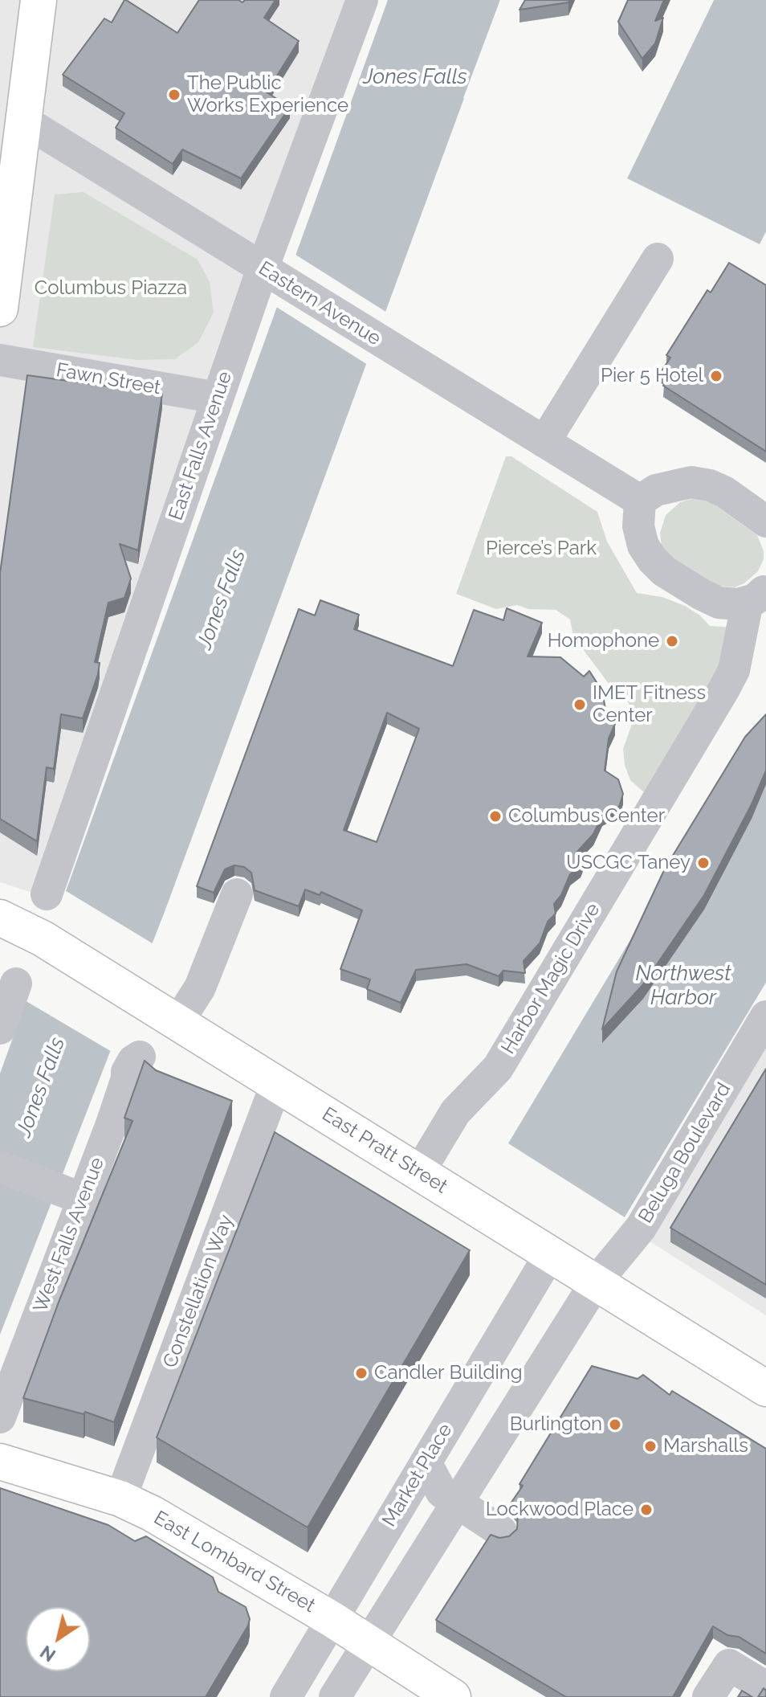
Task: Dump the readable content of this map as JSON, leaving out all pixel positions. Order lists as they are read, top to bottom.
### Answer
{
  "streets": {
    "main road": ["East Pratt Street", "East Lombard Street"],
    "street": [
      "Eastern Avenue",
      "Fawn Street",
      "East Falls Avenue",
      "Harbor Magic Drive",
      "Beluga Boulevard",
      "West Falls Avenue",
      "Constellation Way",
      "Market Place"
    ]
  },
  "crossings": [
    ["Eastern Avenue", "East Falls Avenue"],
    ["Fawn Street", "East Falls Avenue"],
    ["Harbor Magic Drive", "East Pratt Street"],
    ["East Pratt Street", "Beluga Boulevard"],
    ["East Pratt Street", "Constellation Way"],
    ["East Pratt Street", "Market Place"],
    ["Constellation Way", "East Lombard Street"],
    ["Market Place", "East Lombard Street"]
  ],
  "water": ["Jones Falls", "Northwest Harbor"],
  "parks": ["Columbus Piazza", "Pierce’s Park"],
  "places": [
    "The Public Works Experience",
    "Pier 5 Hotel",
    "Homophone",
    "IMET Fitness Center",
    "Columbus Center",
    "USCGC Taney",
    "Candler Building",
    "Burlington",
    "Marshalls",
    "Lockwood Place"
  ],
  "north": "bottom left"
}
